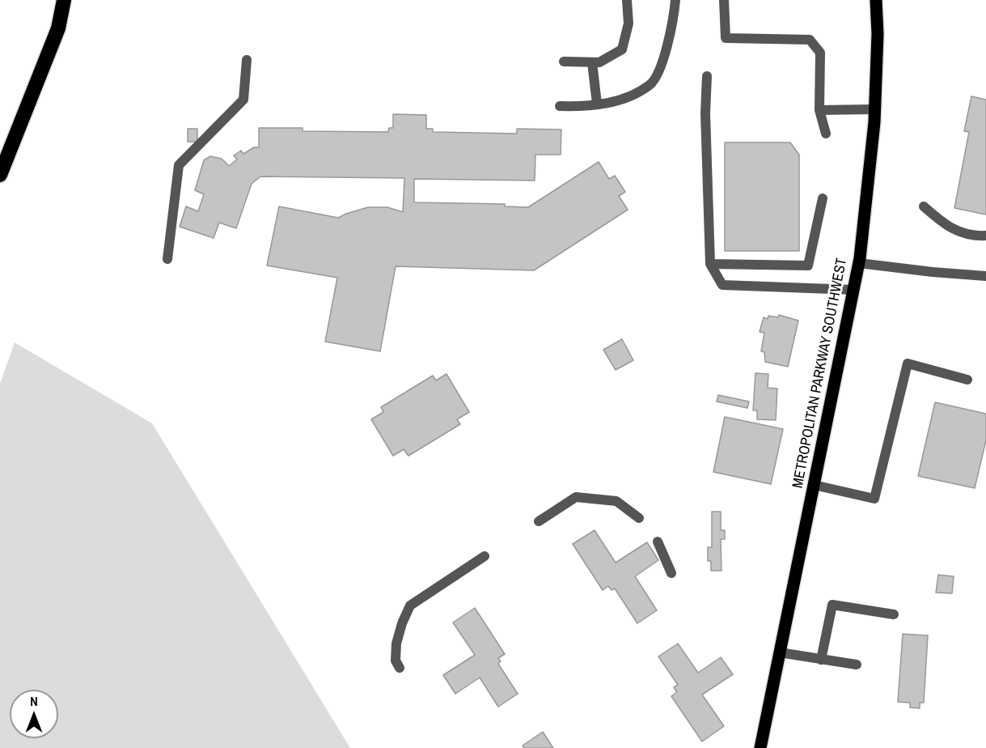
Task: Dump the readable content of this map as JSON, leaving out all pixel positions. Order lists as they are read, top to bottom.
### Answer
{
  "streets": {
    "main road": ["METROPOLITAN PARKWAY SOUTHWEST"]
  },
  "north": "top"
}
